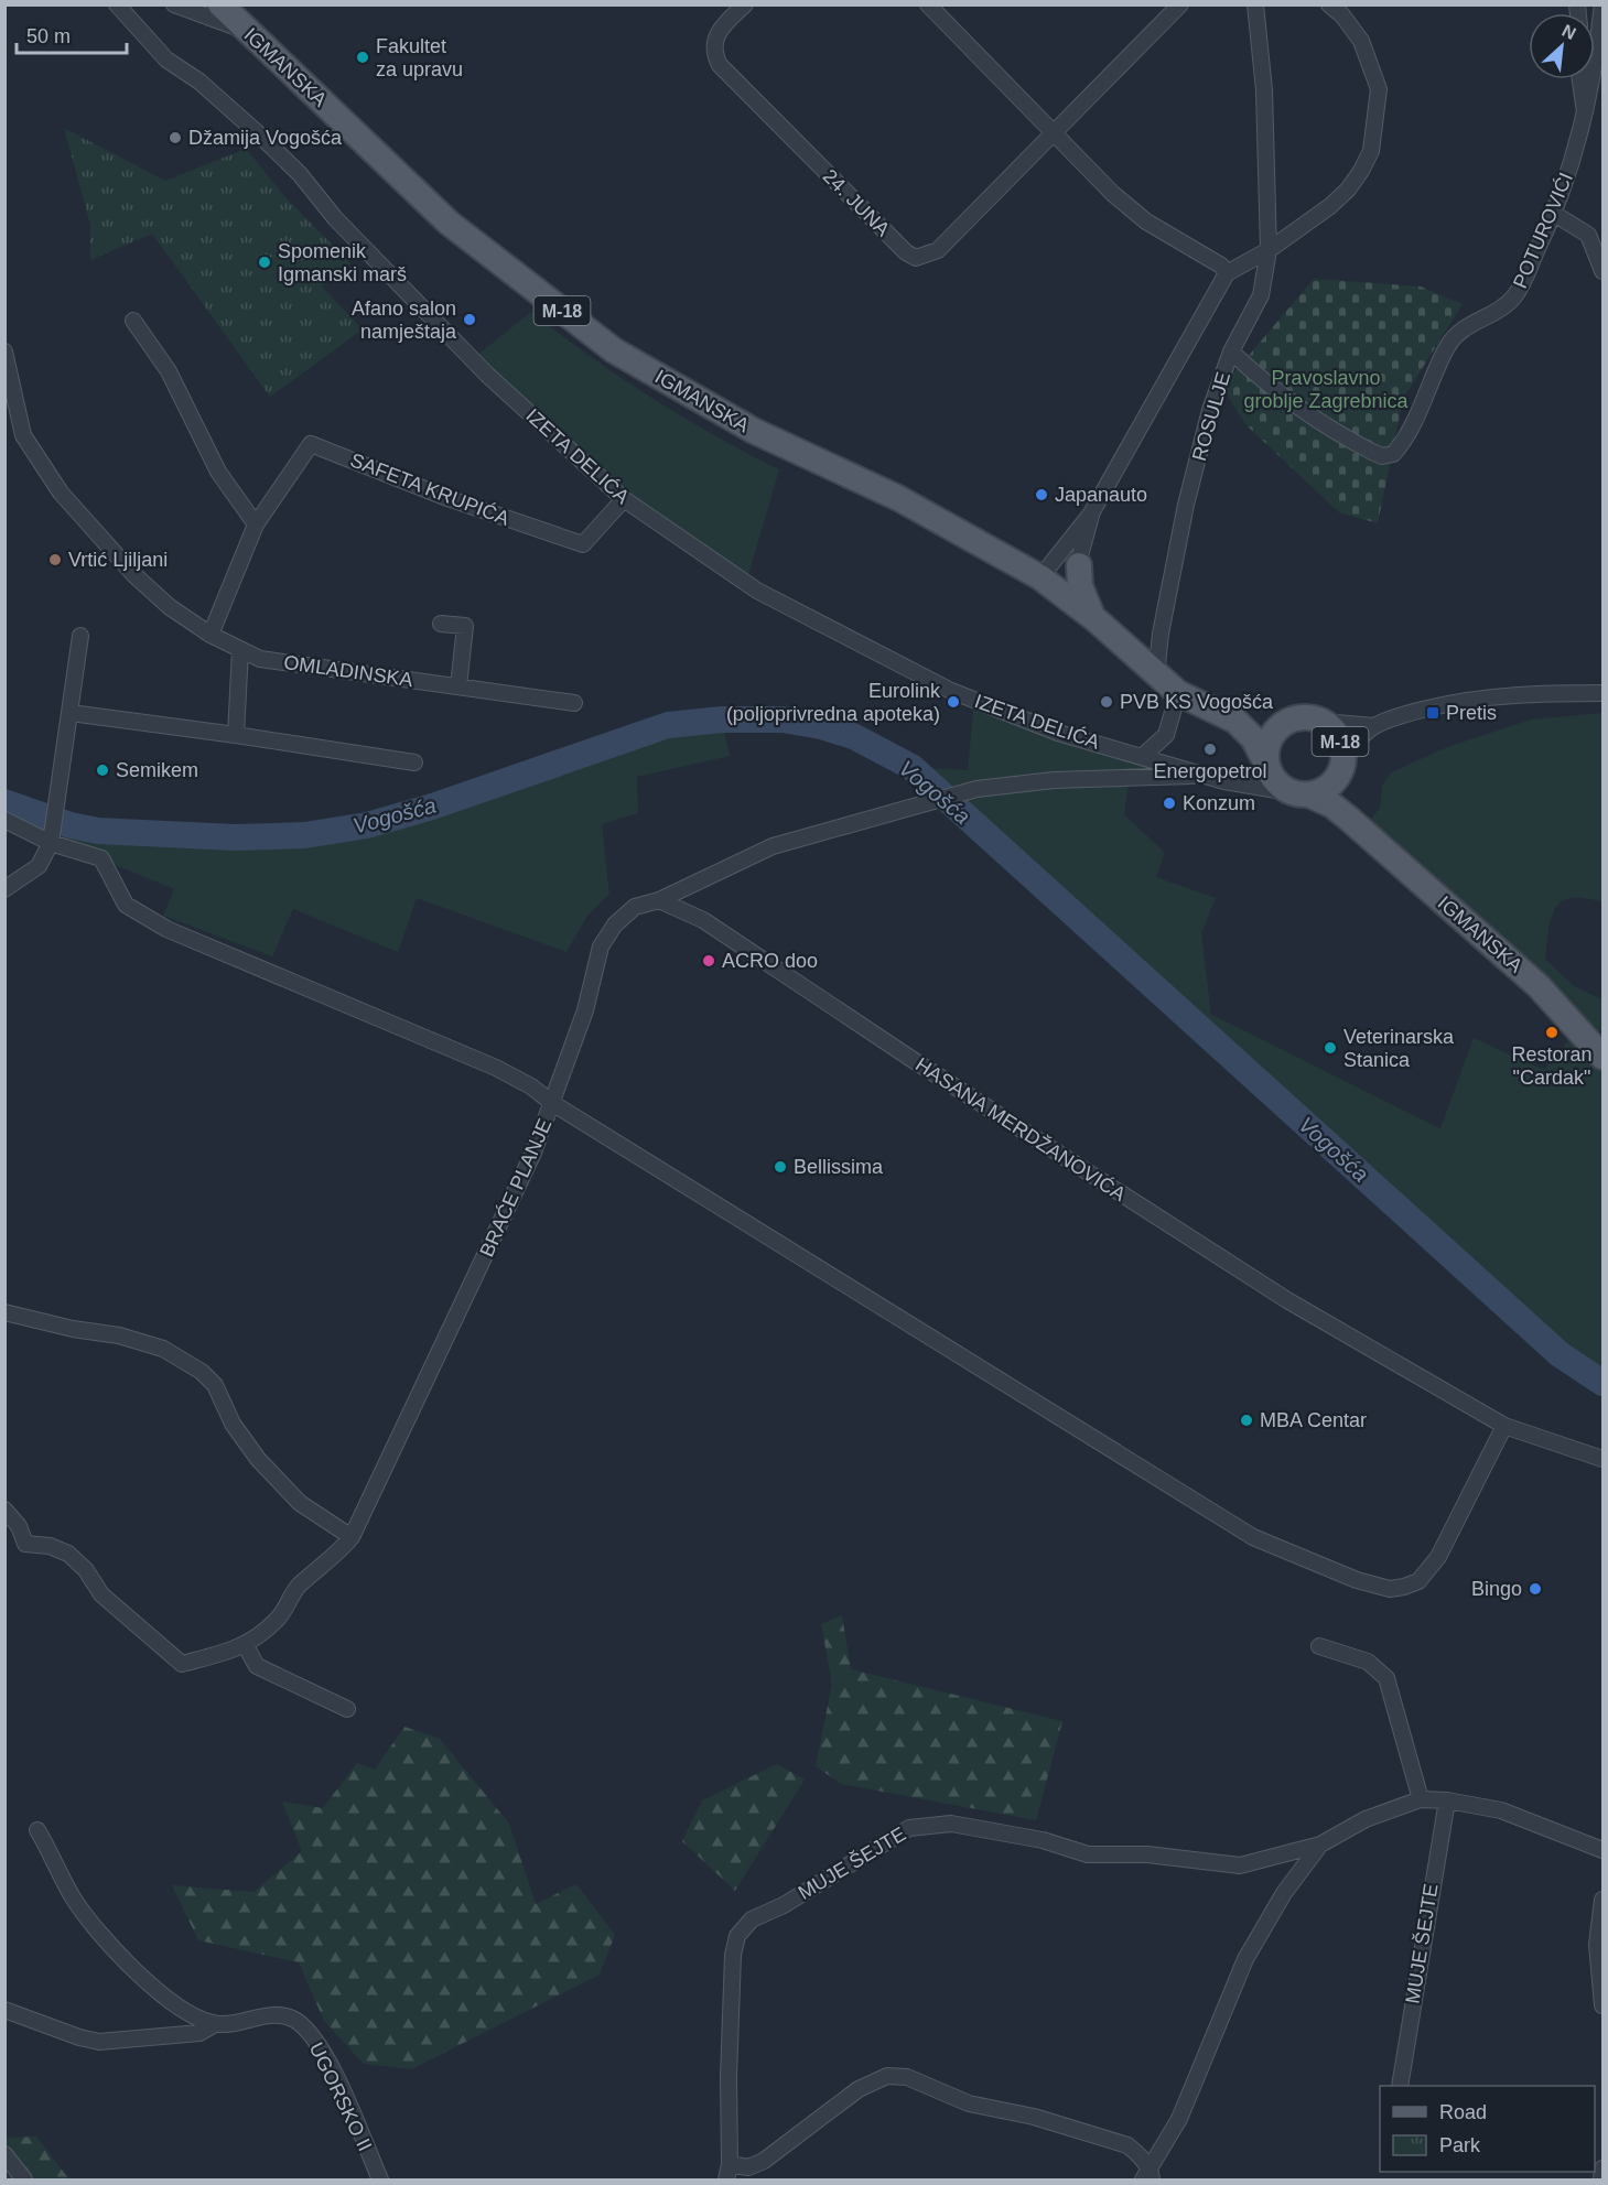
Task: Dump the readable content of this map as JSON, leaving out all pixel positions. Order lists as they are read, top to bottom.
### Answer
{
  "streets": {
    "main road": ["IGMANSKA", "M-18"],
    "street": [
      "24. JUNA",
      "POTUROVIĆI",
      "ROSULJE",
      "IZETA DELIĆA",
      "SAFETA KRUPIĆA",
      "OMLADINSKA",
      "HASANA MERDŽANOVIĆA",
      "BRAĆE PLANJE",
      "MUJE ŠEJTE",
      "UGORSKO II"
    ]
  },
  "crossings": [
    ["IGMANSKA", "M-18"],
    ["IGMANSKA", "ROSULJE"],
    ["IGMANSKA", "IZETA DELIĆA"],
    ["POTUROVIĆI", "ROSULJE"],
    ["M-18", "IZETA DELIĆA"],
    ["IZETA DELIĆA", "SAFETA KRUPIĆA"],
    ["SAFETA KRUPIĆA", "OMLADINSKA"]
  ],
  "water": ["Vogošća"],
  "parks": ["Pravoslavno groblje Zagrebnica"],
  "places": {
    "other": [
      "Fakultet za upravu",
      "Džamija Vogošća",
      "Spomenik Igmanski marš",
      "Afano salon namještaja",
      "Japanauto",
      "Vrtić Ljiljani",
      "Eurolink (poljoprivredna apoteka)",
      "PVB KS Vogošća",
      "Energopetrol",
      "Semikem",
      "Konzum",
      "ACRO doo",
      "Restoran \"Cardak\"",
      "Veterinarska Stanica",
      "Bellissima",
      "MBA Centar",
      "Bingo"
    ],
    "transit": ["Pretis"]
  },
  "legend": ["Road", "Park"],
  "scale_bar": "50 m",
  "north": "top right"
}
